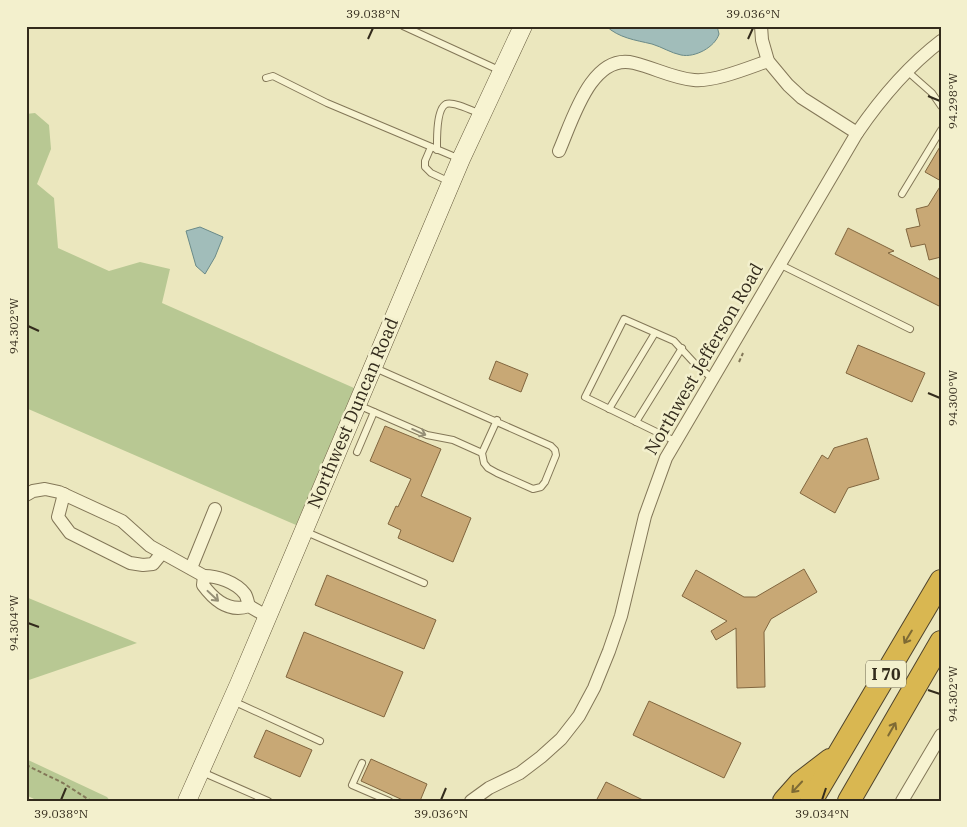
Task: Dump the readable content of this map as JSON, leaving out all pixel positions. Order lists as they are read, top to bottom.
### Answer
{
  "streets": {
    "highway": ["I 70"],
    "street": ["Northwest Jefferson Road", "Northwest Duncan Road"]
  },
  "coordinates": [
    "39.038°N",
    "39.036°N",
    "94.298°W",
    "94.302°W",
    "94.300°W",
    "94.304°W",
    "39.034°N"
  ]
}
